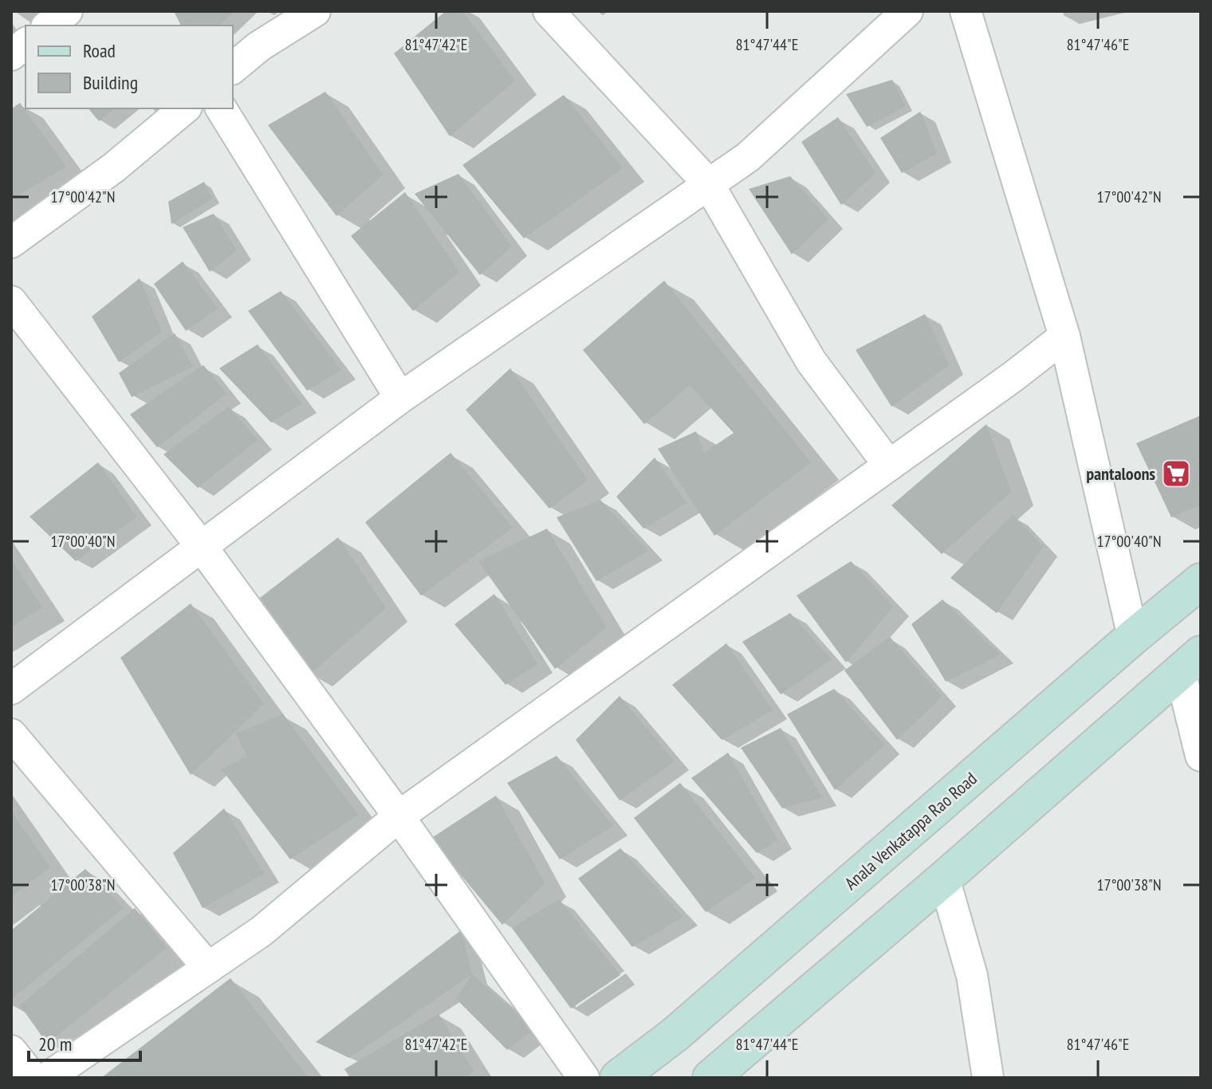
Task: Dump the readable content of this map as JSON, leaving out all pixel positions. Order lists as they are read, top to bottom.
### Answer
{
  "streets": {
    "main road": ["Anala Venkatappa Rao Road"]
  },
  "places": {
    "supermarket": ["pantaloons"]
  },
  "legend": ["Road", "Building"],
  "scale_bar": "20 m",
  "coordinates": [
    "81°47'42\"E",
    "81°47'44\"E",
    "81°47'46\"E",
    "17°00'42\"N",
    "17°00'40\"N",
    "17°00'38\"N"
  ]
}
